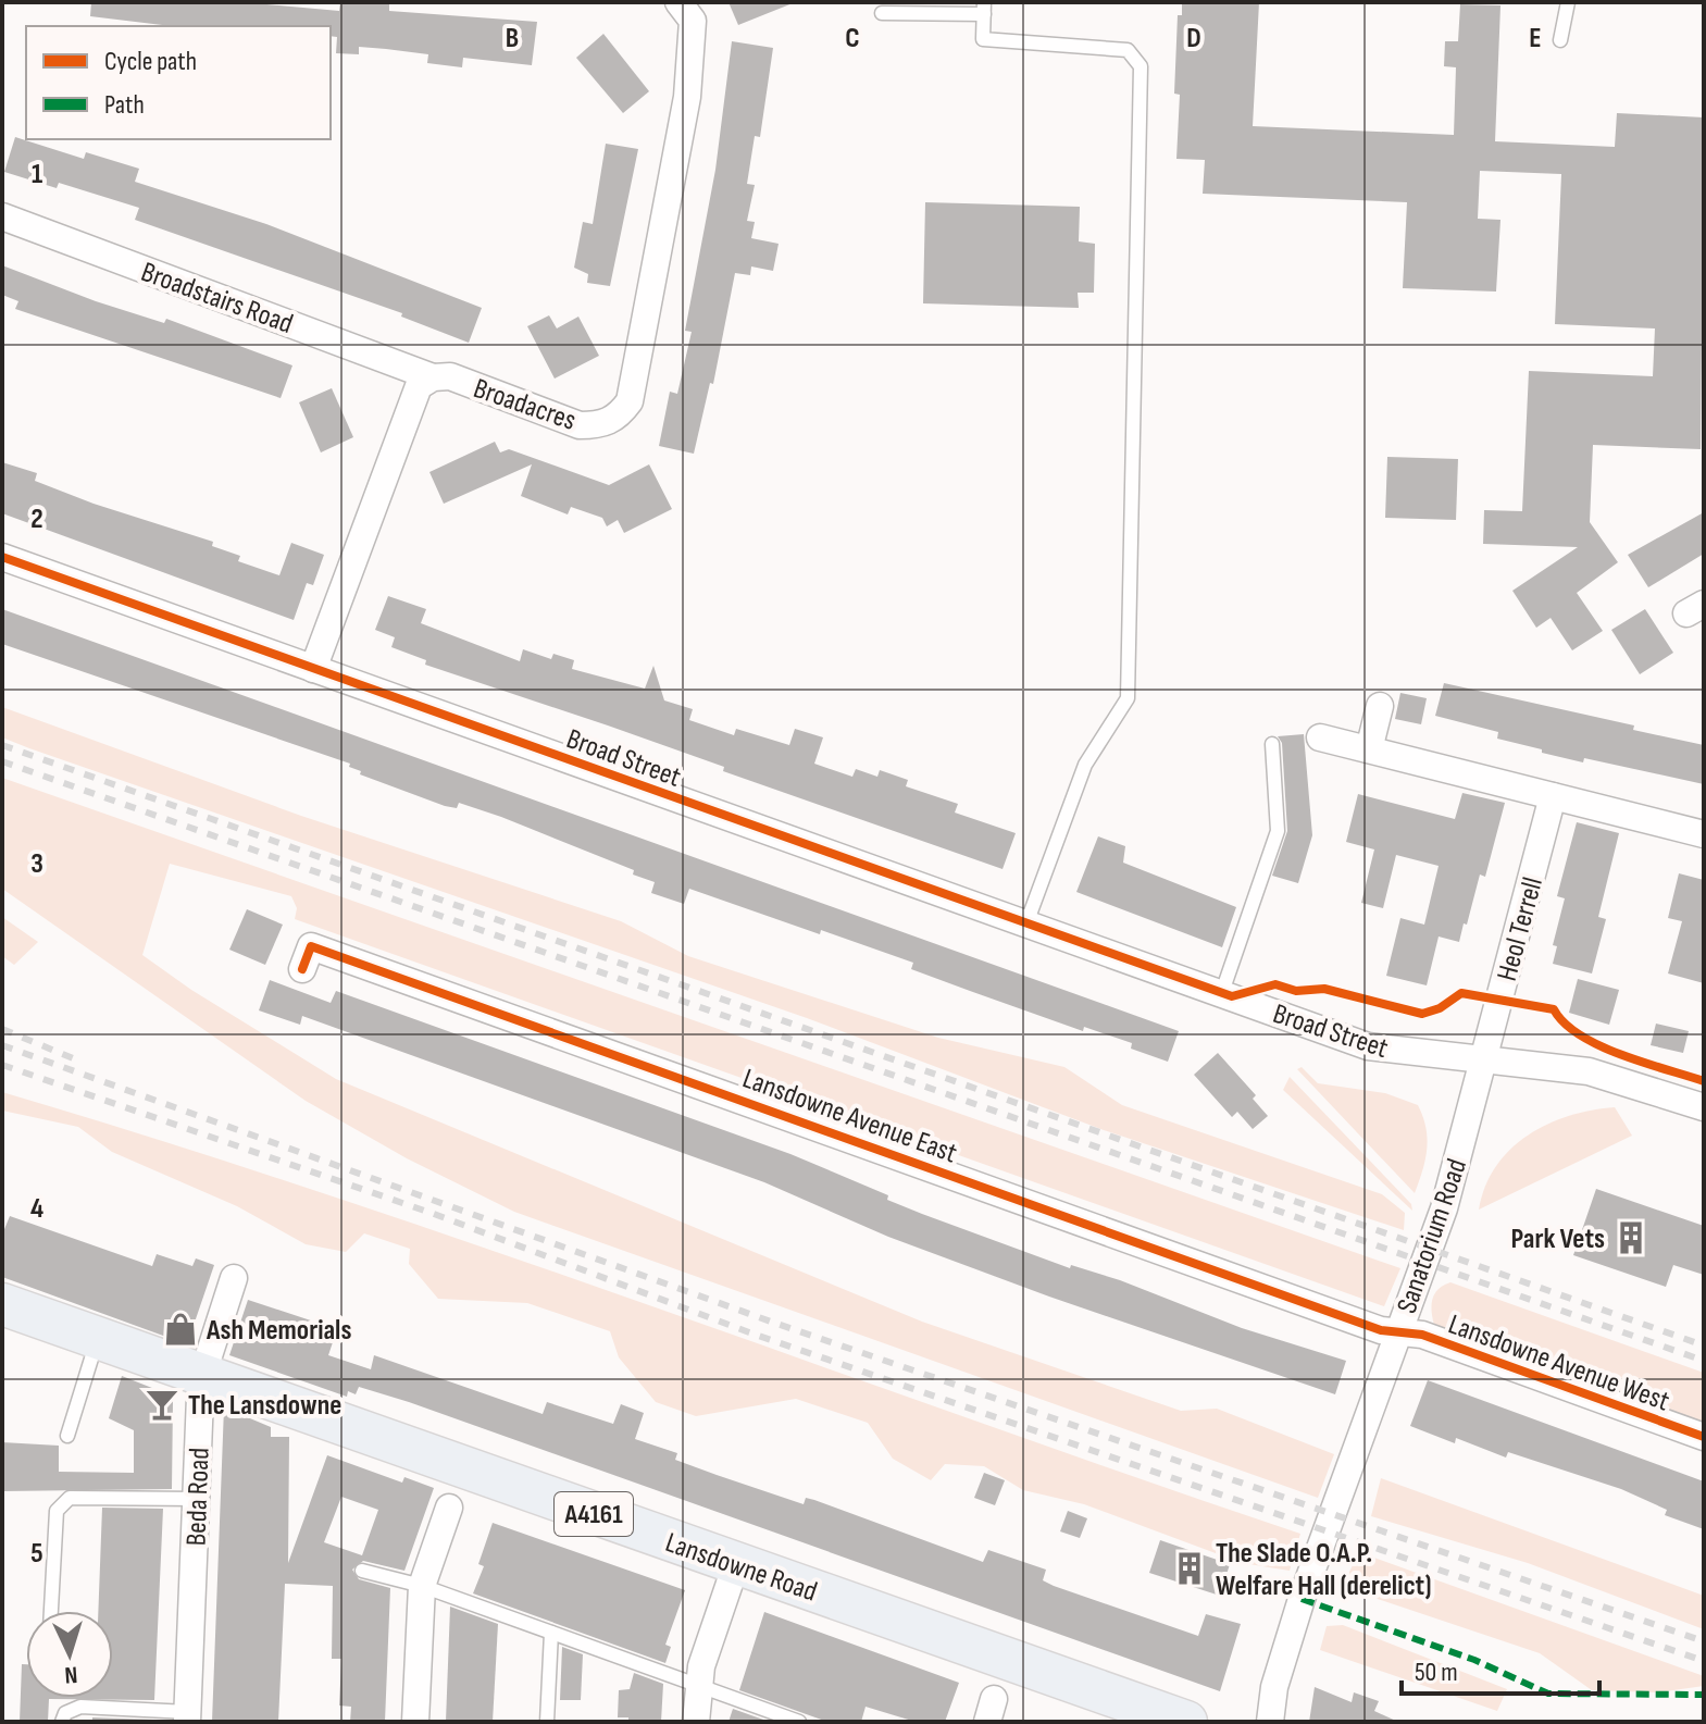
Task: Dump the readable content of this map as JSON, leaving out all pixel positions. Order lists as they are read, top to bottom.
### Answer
{
  "streets": {
    "main road": ["A4161", "Lansdowne Road"],
    "street": [
      "Broadstairs Road",
      "Broadacres",
      "Broad Street",
      "Heol Terrell",
      "Lansdowne Avenue East",
      "Sanatorium Road",
      "Lansdowne Avenue West",
      "Beda Road"
    ]
  },
  "crossings": [
    ["Broadstairs Road", "Broadacres"],
    ["Broad Street", "Heol Terrell"],
    ["Broad Street", "Sanatorium Road"],
    ["Heol Terrell", "Sanatorium Road"],
    ["Lansdowne Avenue East", "Sanatorium Road"],
    ["Lansdowne Avenue East", "Lansdowne Avenue West"],
    ["Sanatorium Road", "Lansdowne Avenue West"],
    ["Beda Road", "Lansdowne Road"]
  ],
  "places": {
    "building": ["Park Vets", "The Slade O.A.P. Welfare Hall (derelict)"],
    "shop": ["Ash Memorials"],
    "bar": ["The Lansdowne"]
  },
  "legend": ["Cycle path", "Path"],
  "scale_bar": "50 m",
  "north": "bottom",
  "grid": {
    "columns": [
      "B",
      "C",
      "D",
      "E"
    ],
    "rows": [
      "1",
      "2",
      "3",
      "4",
      "5"
    ]
  }
}
